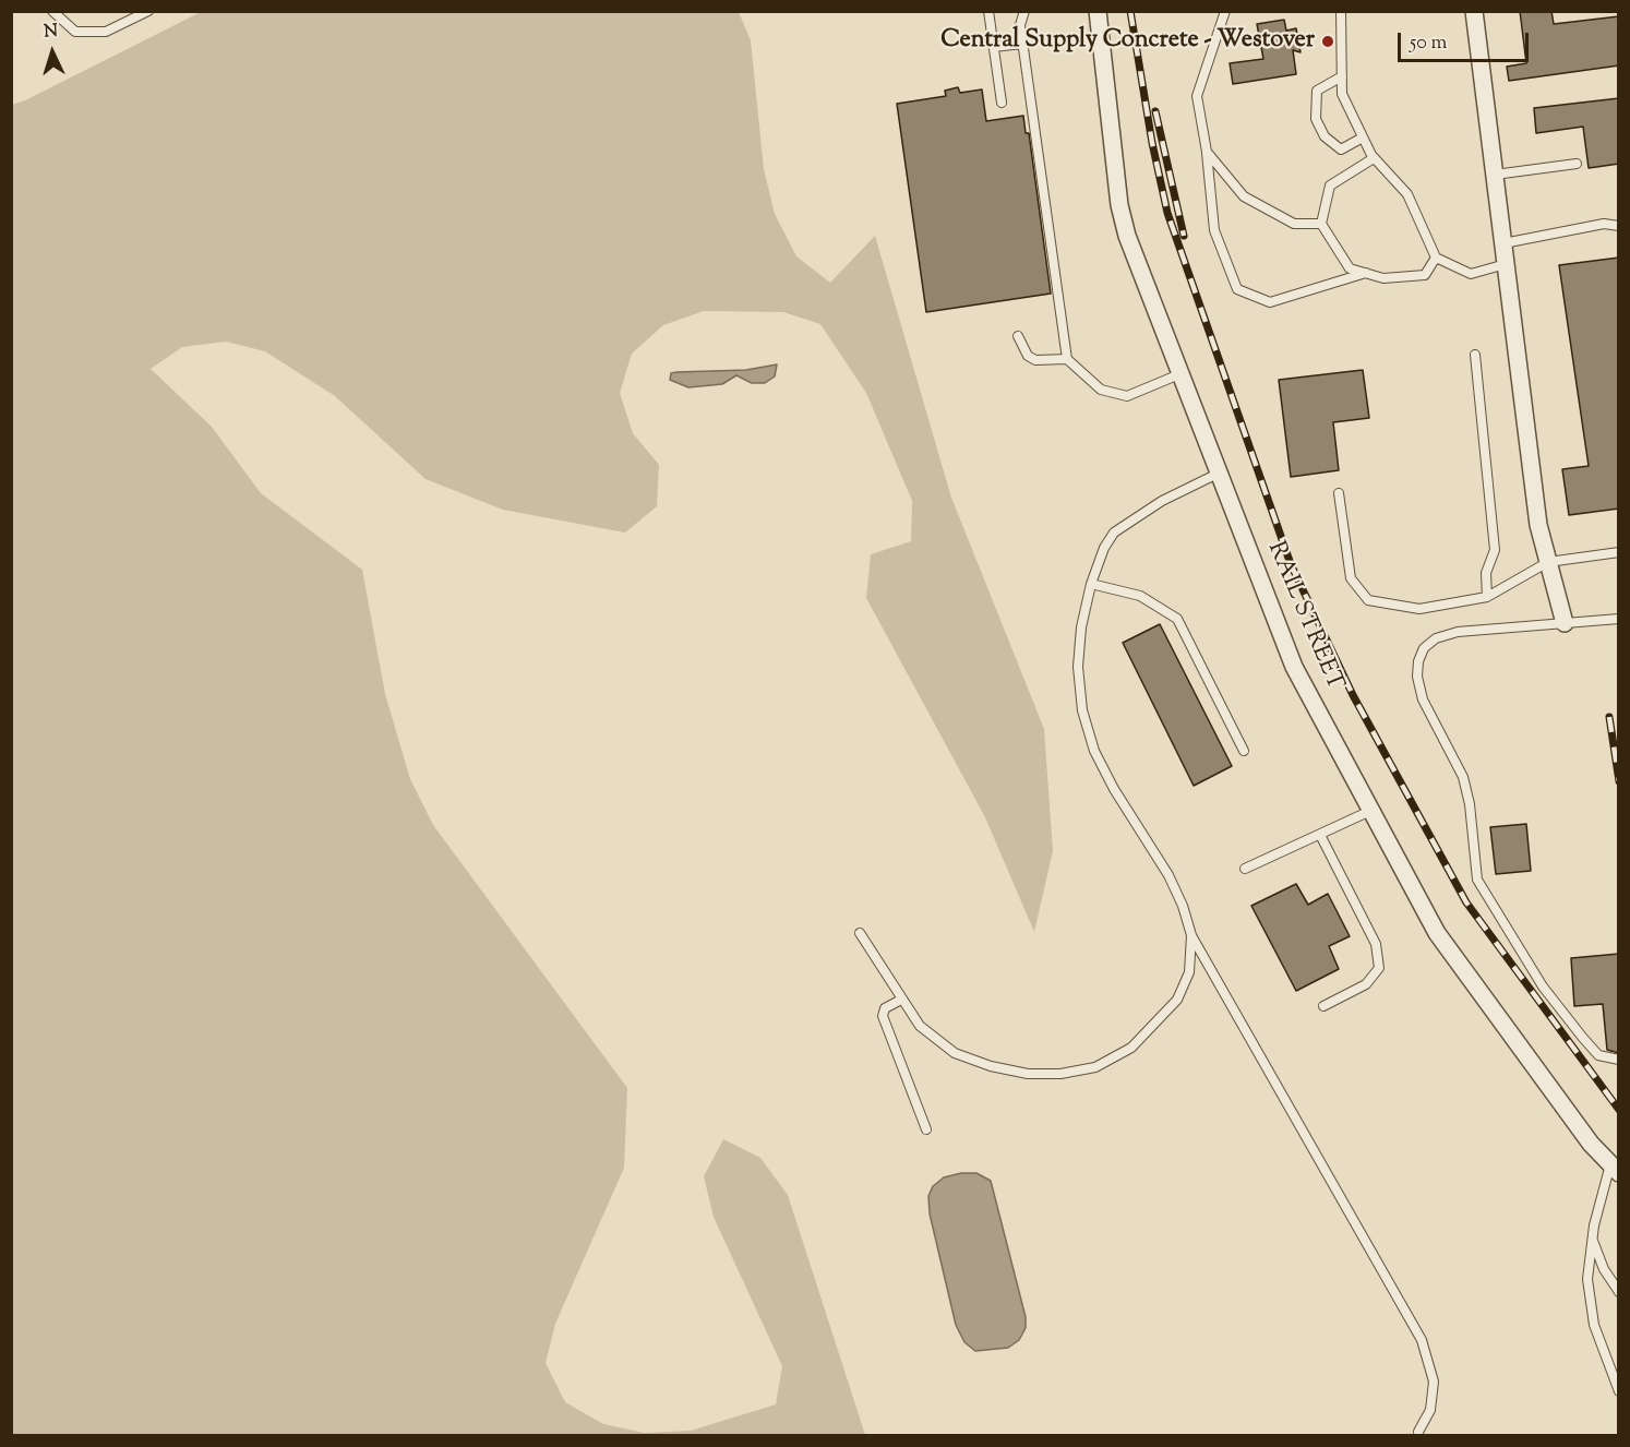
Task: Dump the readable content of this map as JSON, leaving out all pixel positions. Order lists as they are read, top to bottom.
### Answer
{
  "streets": {
    "street": ["RAIL STREET"]
  },
  "places": ["Central Supply Concrete - Westover"],
  "scale_bar": "50 m",
  "north": "top"
}
